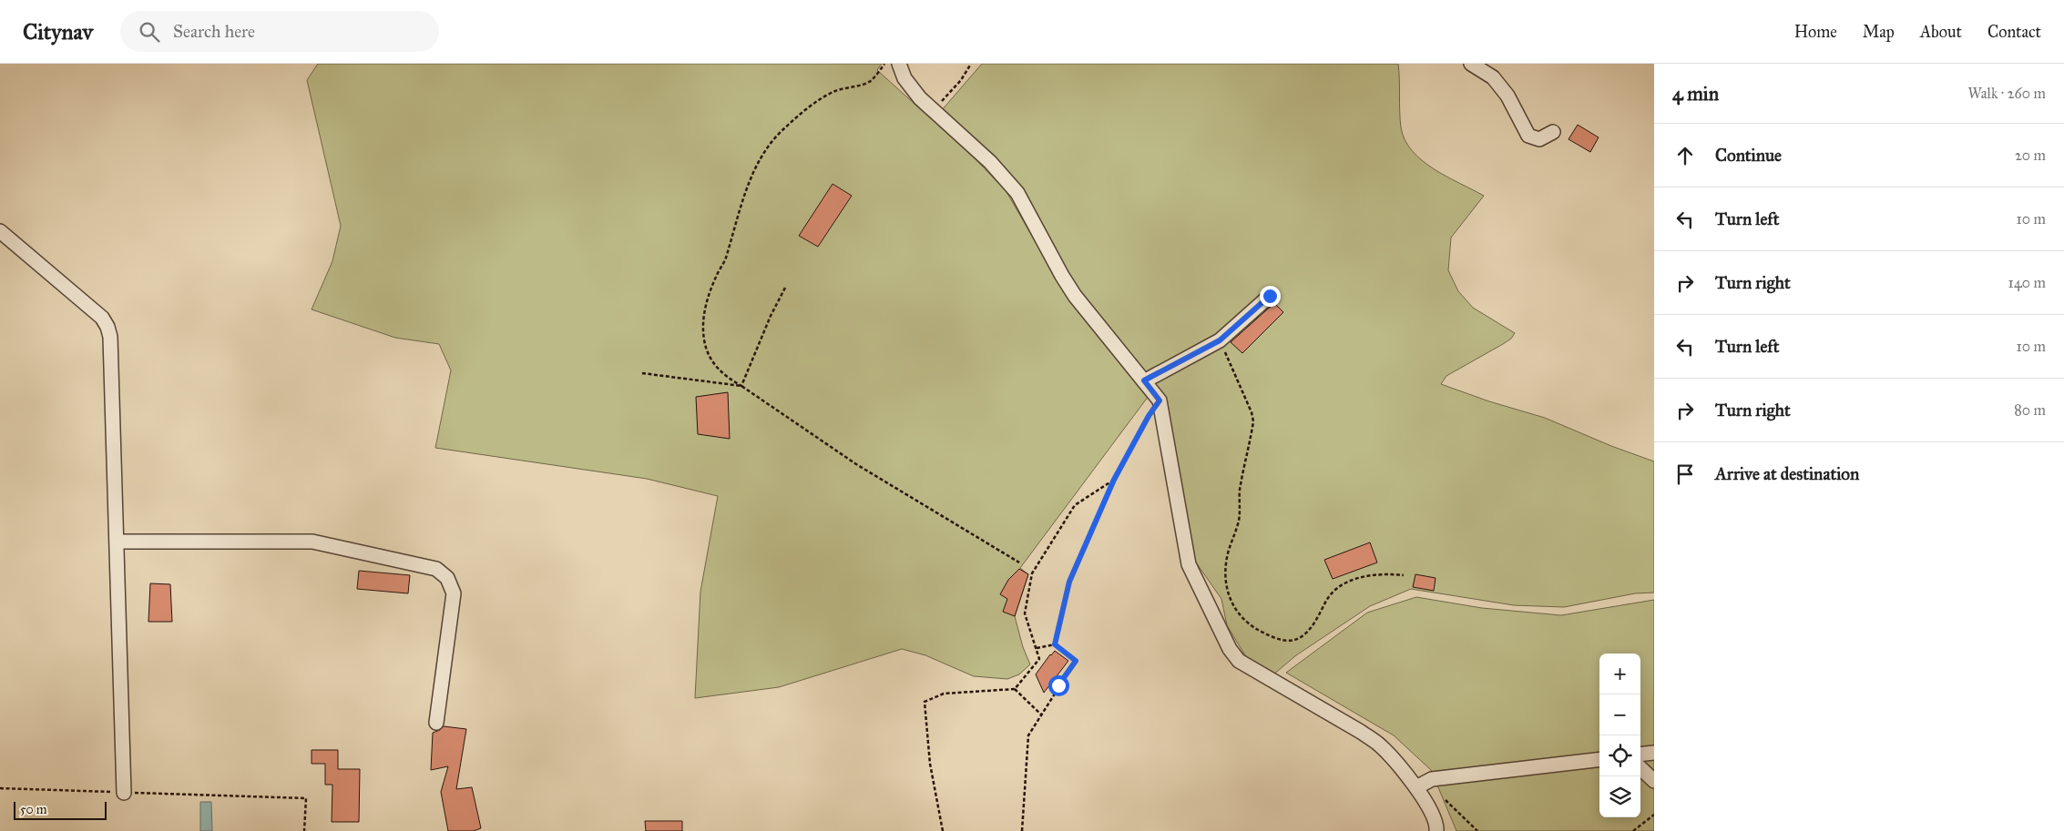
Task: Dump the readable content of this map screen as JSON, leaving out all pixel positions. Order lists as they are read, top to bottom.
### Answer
{
  "scale_bar": "50 m",
  "page": {
    "header": "Citynav",
    "search": "Search here",
    "nav": [
      "Home",
      "Map",
      "About",
      "Contact"
    ],
    "heading": ["4 min", "Walk · 260 m"],
    "list": [
      ["Continue", "20 m"],
      ["Turn left", "10 m"],
      ["Turn right", "140 m"],
      ["Turn left", "10 m"],
      ["Turn right", "80 m"],
      "Arrive at destination"
    ],
    "map_buttons": ["+", "−"],
    "scale": "50 m"
  }
}
